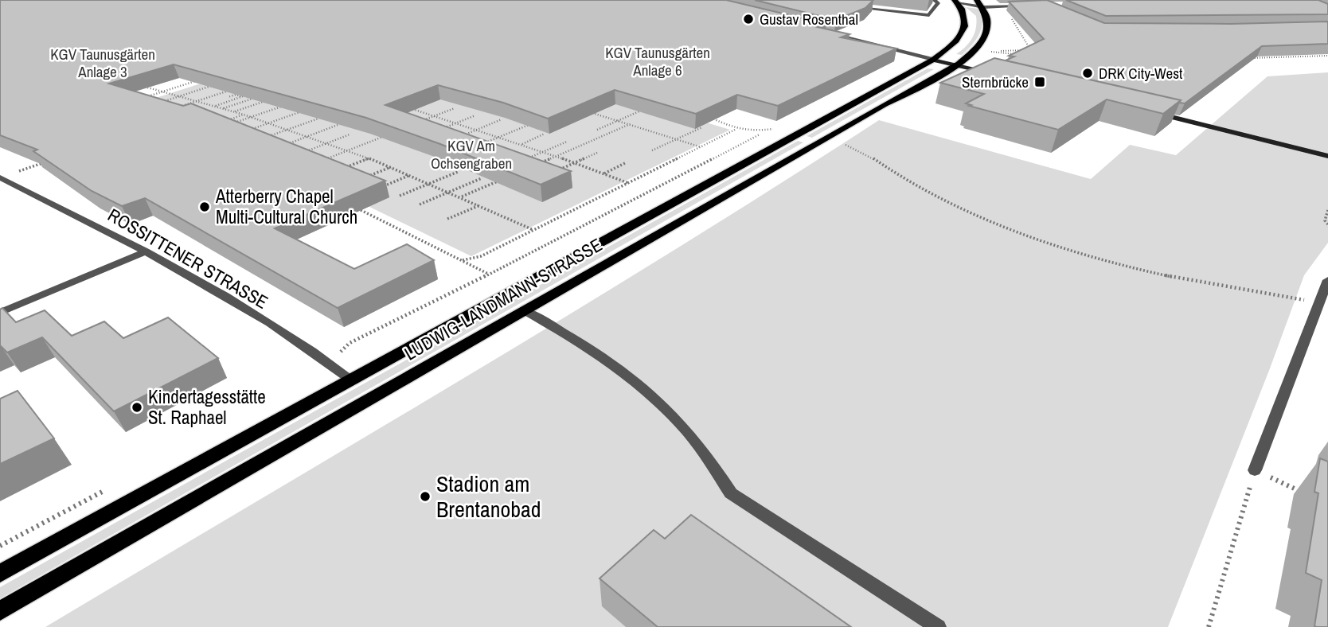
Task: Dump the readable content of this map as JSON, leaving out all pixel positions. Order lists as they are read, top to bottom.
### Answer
{
  "streets": {
    "main road": ["LUDWIG-LANDMANN-STRASSE"],
    "street": ["ROSSITTENER STRASSE"]
  },
  "crossings": [
    ["ROSSITTENER STRASSE", "LUDWIG-LANDMANN-STRASSE"]
  ],
  "parks": ["KGV Taunusgärten Anlage 6", "KGV Taunusgärten Anlage 3", "KGV Am Ochsengraben"],
  "places": {
    "other": [
      "Gustav Rosenthal",
      "DRK City-West",
      "Atterberry Chapel Multi-Cultural Church",
      "Kindertagesstätte St. Raphael",
      "Stadion am Brentanobad"
    ],
    "transit": ["Sternbrücke"]
  }
}
